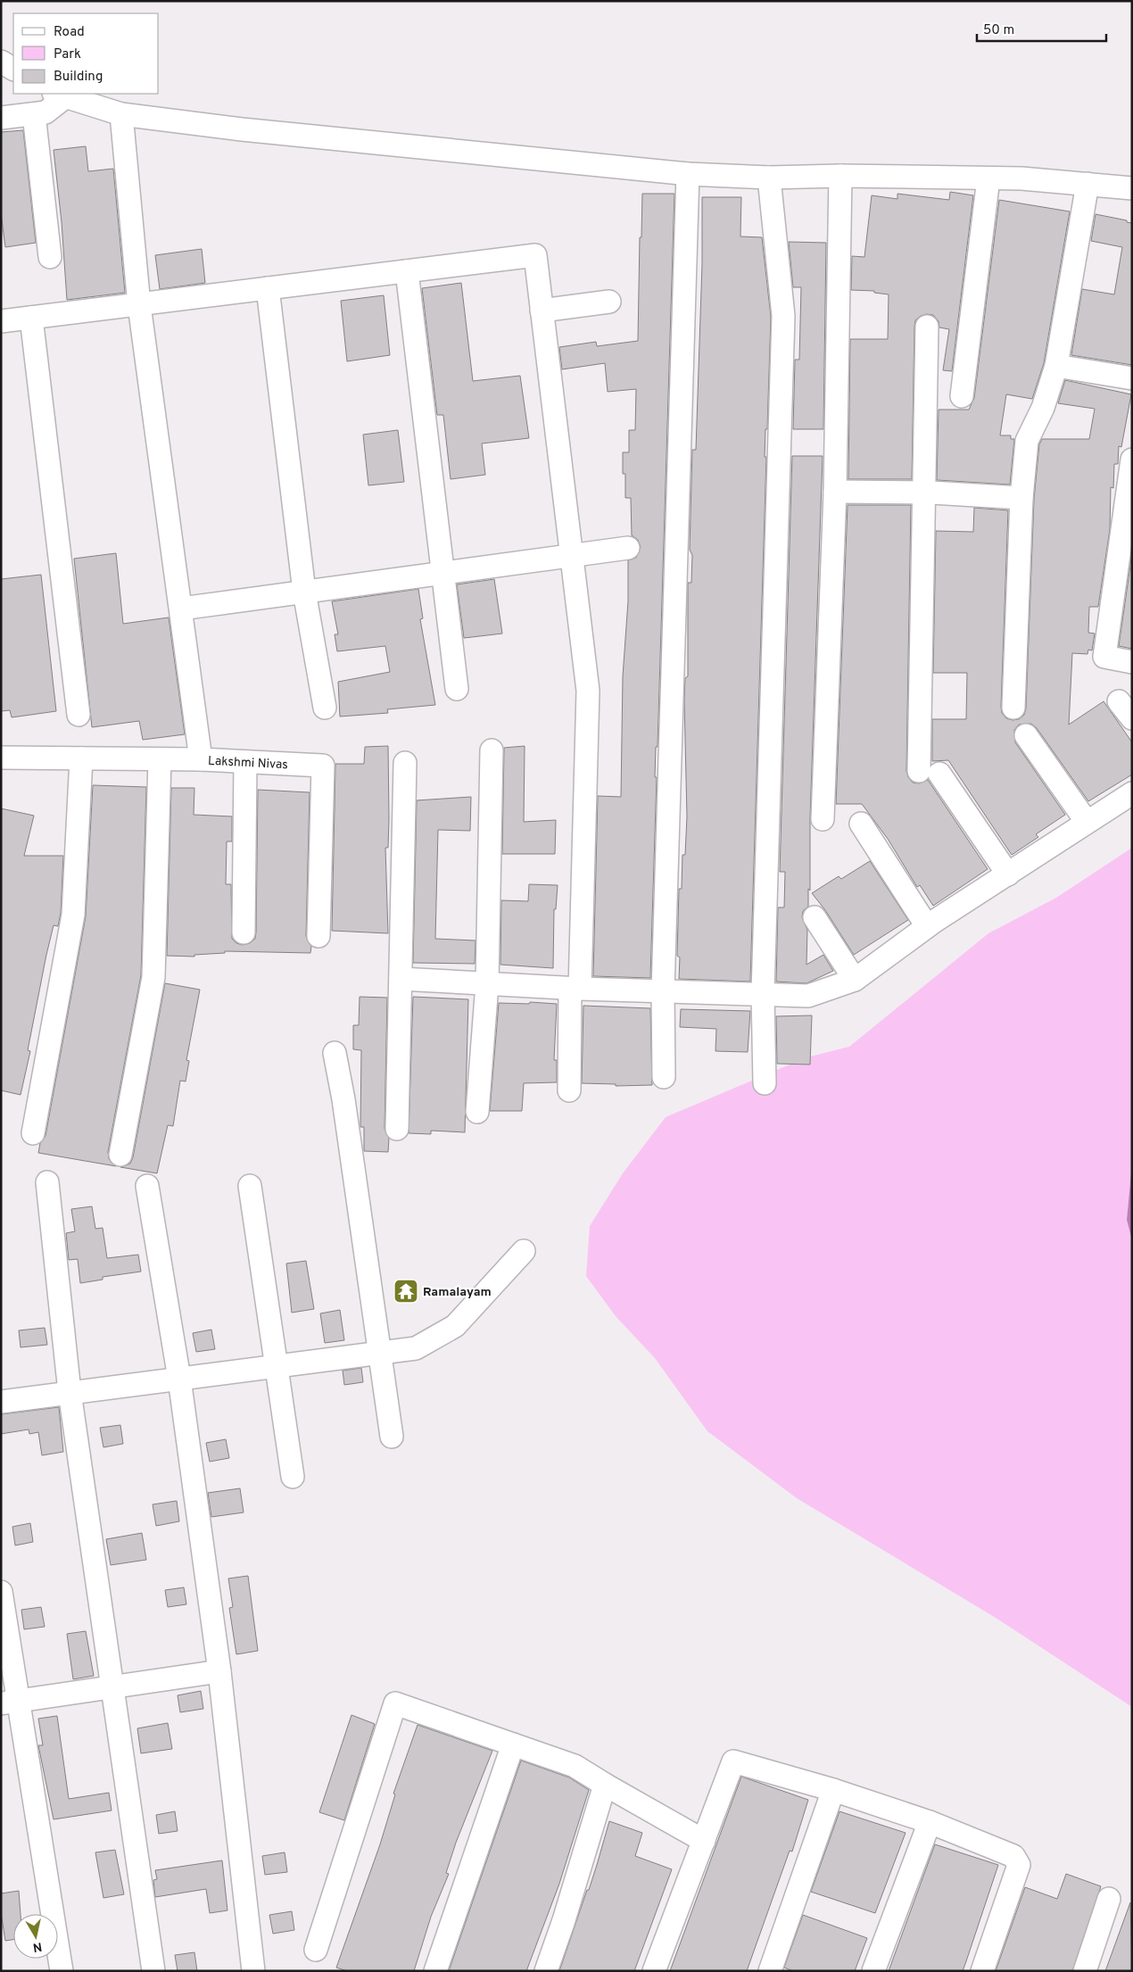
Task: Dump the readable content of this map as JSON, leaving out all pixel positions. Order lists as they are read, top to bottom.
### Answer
{
  "streets": {
    "street": ["Lakshmi Nivas"]
  },
  "places": {
    "temple": ["Ramalayam"]
  },
  "legend": ["Road", "Park", "Building"],
  "scale_bar": "50 m",
  "north": "bottom"
}
